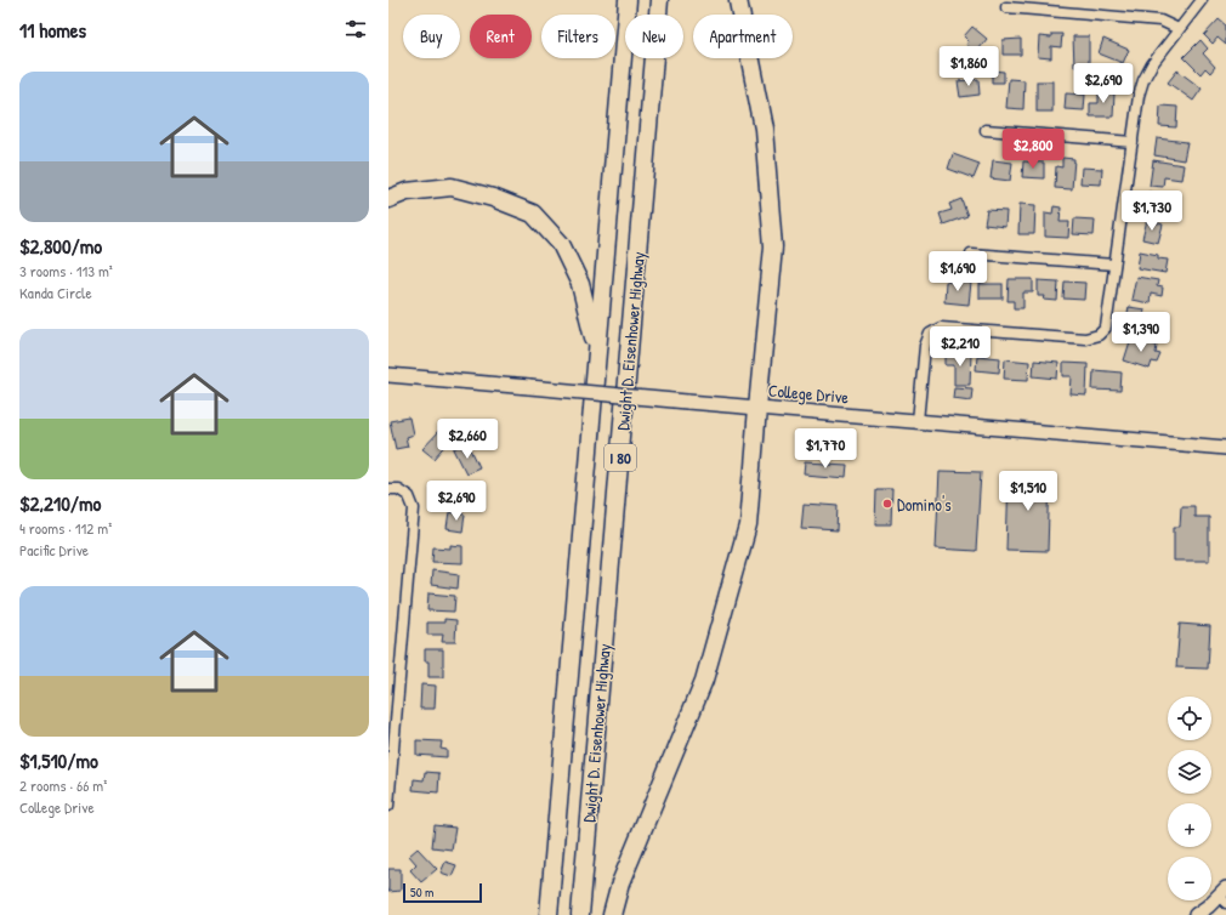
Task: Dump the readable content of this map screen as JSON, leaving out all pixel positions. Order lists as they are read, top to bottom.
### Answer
{
  "streets": {
    "highway": ["Dwight D. Eisenhower Highway", "I 80"],
    "main road": ["College Drive"]
  },
  "crossings": [
    ["Dwight D. Eisenhower Highway", "I 80"]
  ],
  "places": ["Domino's"],
  "scale_bar": "50 m",
  "page": {
    "heading": "11 homes",
    "chip": [
      "Buy",
      "Rent",
      "Filters",
      "New",
      "Apartment"
    ],
    "price": [
      "$1,860",
      "$2,690",
      "$2,800",
      "$1,730",
      "$1,690",
      "$1,390",
      "$2,210",
      "$2,660",
      "$1,770",
      "$1,510",
      "$2,690"
    ],
    "list": [
      {
        "name": "$2,800/mo",
        "note": "3 rooms · 113 m² · Kanda Circle"
      },
      {
        "name": "$2,210/mo",
        "note": "4 rooms · 112 m² · Pacific Drive"
      },
      {
        "name": "$1,510/mo",
        "note": "2 rooms · 66 m² · College Drive"
      }
    ],
    "map_buttons": ["+", "−"],
    "scale": "50 m"
  }
}
